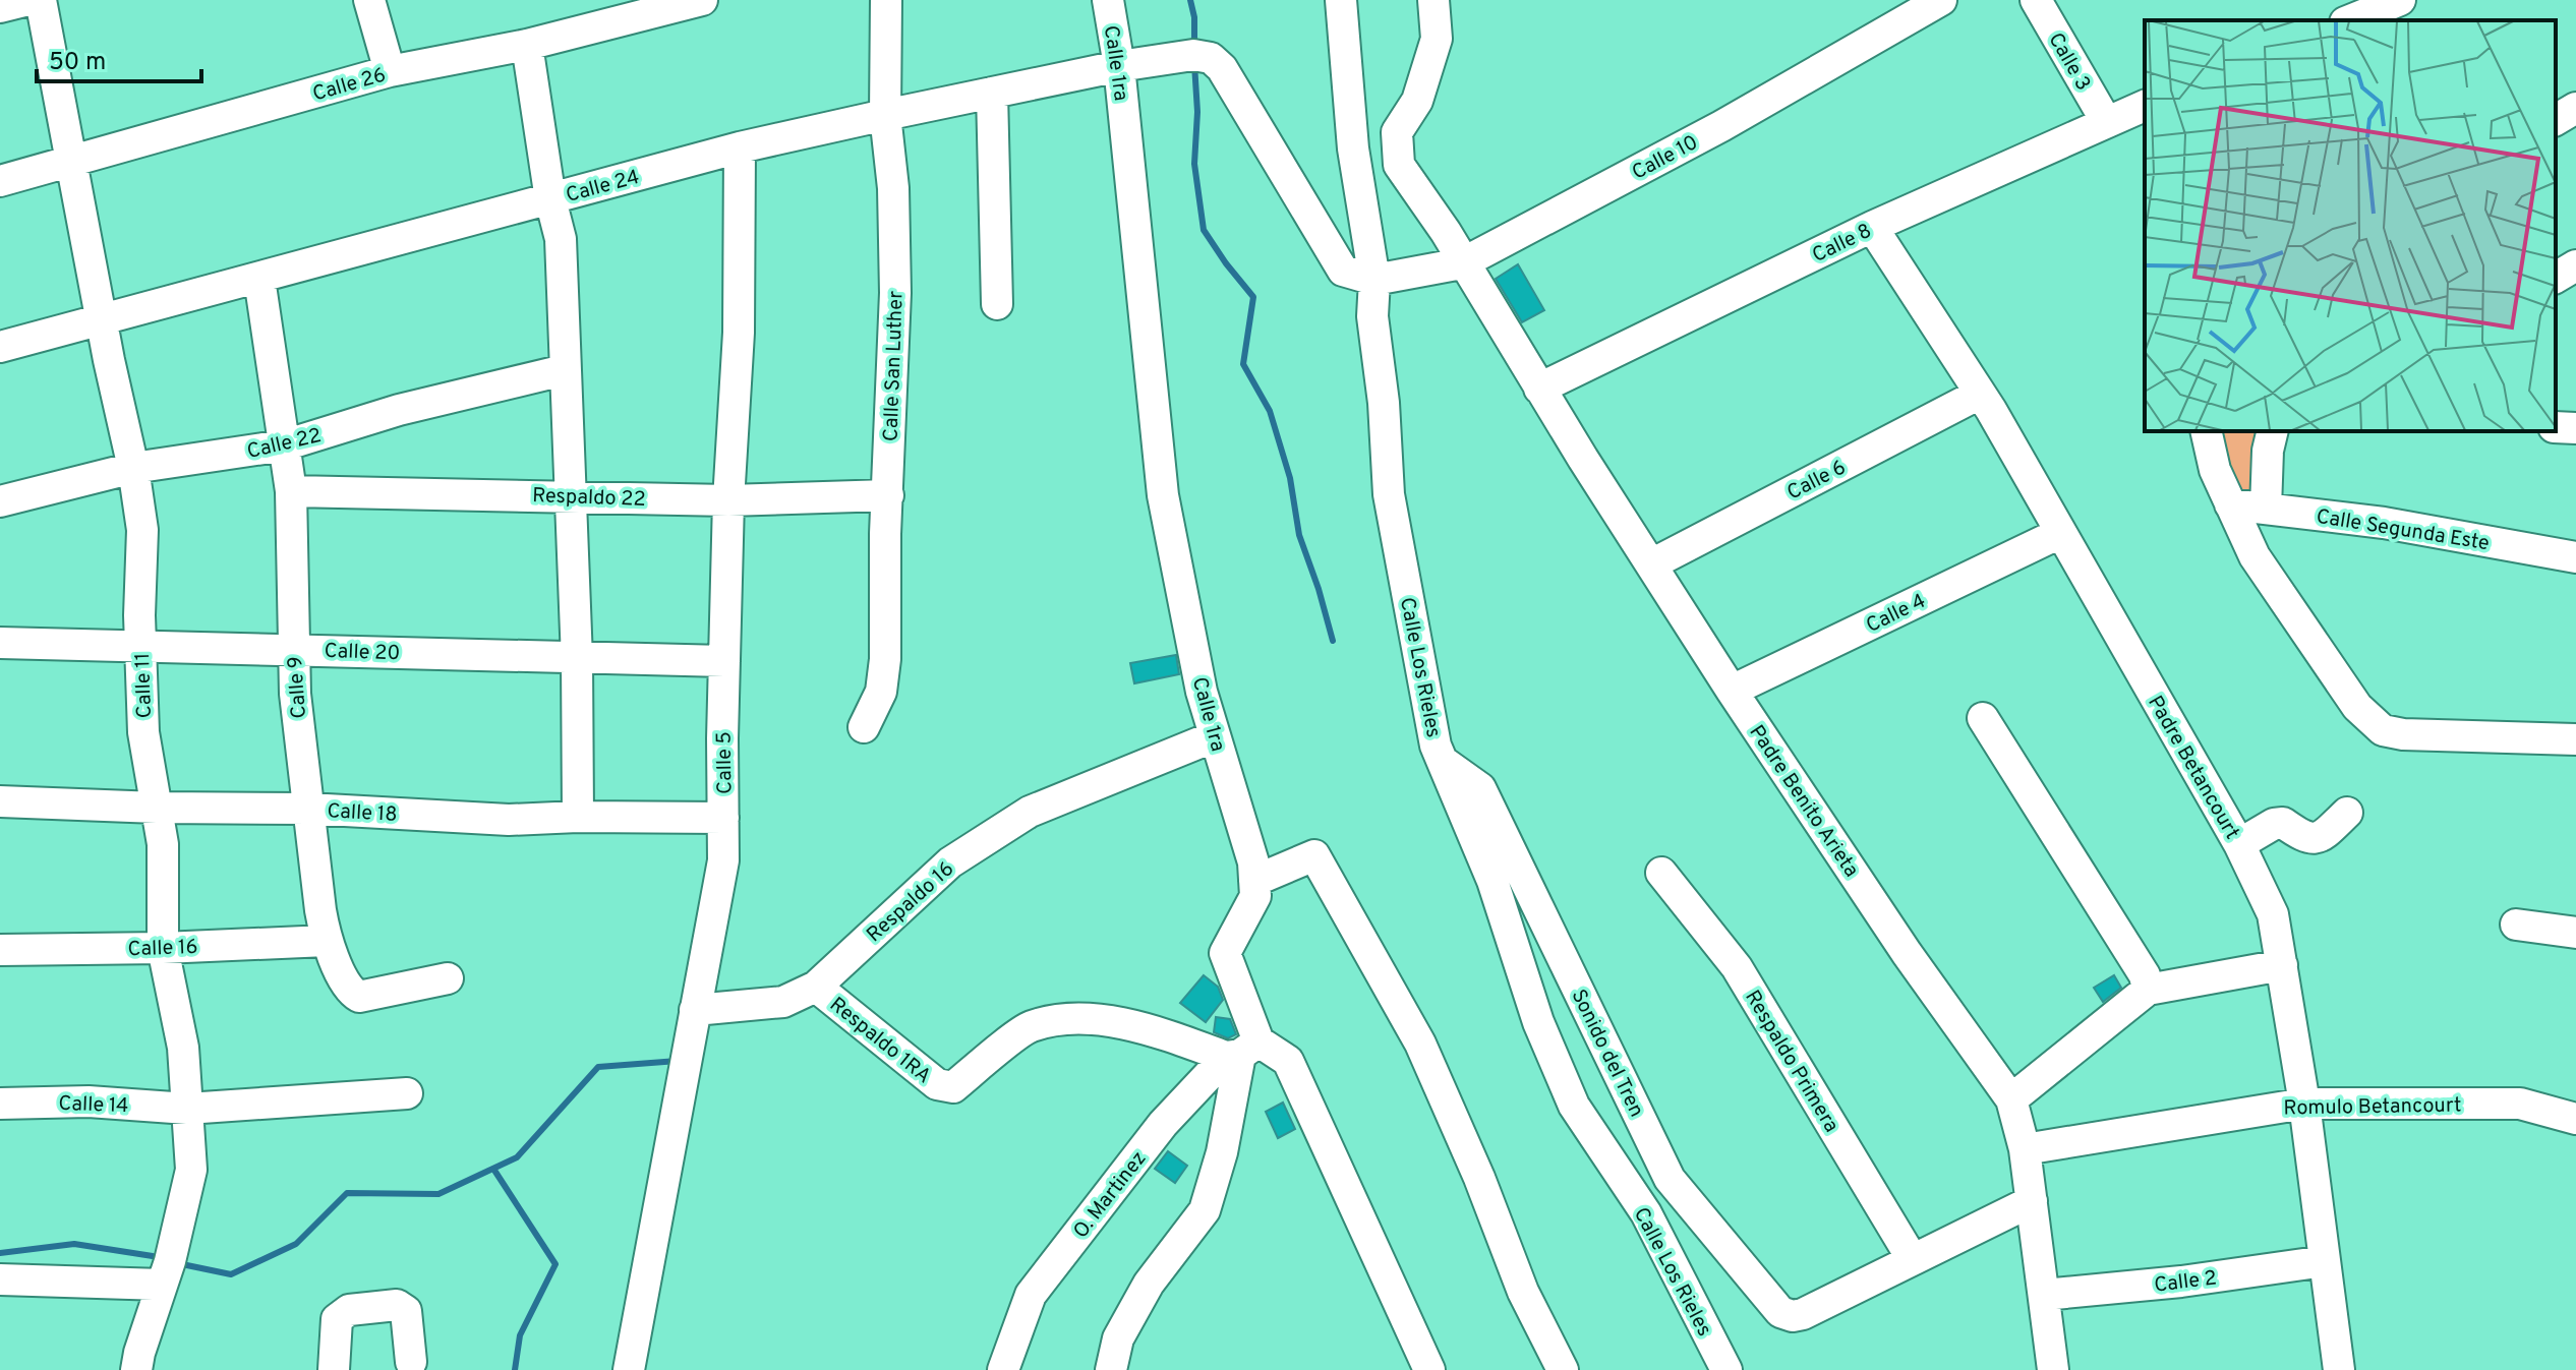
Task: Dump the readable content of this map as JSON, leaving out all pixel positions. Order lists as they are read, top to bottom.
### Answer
{
  "streets": {
    "street": [
      "Calle 3",
      "Calle 1ra",
      "Calle 26",
      "Calle 10",
      "Calle 24",
      "Calle 8",
      "Calle San Luther",
      "Calle 22",
      "Calle 6",
      "Respaldo 22",
      "Calle Segunda Este",
      "Calle 4",
      "Calle 20",
      "Calle Los Rieles",
      "Calle 11",
      "Calle 9",
      "Calle 5",
      "Padre Betancourt",
      "Padre Benito Arieta",
      "Calle 18",
      "Respaldo 16",
      "Calle 16",
      "Respaldo 1RA",
      "Sonido del Tren",
      "Respaldo Primera",
      "Calle 14",
      "Romulo Betancourt",
      "O. Martinez",
      "Calle 2"
    ]
  },
  "crossings": [
    ["Calle 3", "Calle 8"],
    ["Calle 1ra", "Calle 24"],
    ["Calle 1ra", "Respaldo 16"],
    ["Calle 1ra", "Respaldo 1RA"],
    ["Calle 1ra", "O. Martinez"],
    ["Calle 26", "Calle 11"],
    ["Calle 10", "Calle 24"],
    ["Calle 10", "Calle Los Rieles"],
    ["Calle 10", "Padre Benito Arieta"],
    ["Calle 24", "Calle San Luther"],
    ["Calle 24", "Calle Los Rieles"],
    ["Calle 24", "Calle 11"],
    ["Calle 24", "Calle 9"],
    ["Calle 24", "Calle 5"],
    ["Calle 8", "Padre Betancourt"],
    ["Calle 8", "Padre Benito Arieta"],
    ["Calle San Luther", "Respaldo 22"],
    ["Calle 22", "Calle 11"],
    ["Calle 22", "Calle 9"],
    ["Calle 6", "Padre Betancourt"],
    ["Calle 6", "Padre Benito Arieta"],
    ["Respaldo 22", "Calle 9"],
    ["Respaldo 22", "Calle 5"],
    ["Calle 4", "Padre Betancourt"],
    ["Calle 4", "Padre Benito Arieta"],
    ["Calle 20", "Calle 11"],
    ["Calle 20", "Calle 9"],
    ["Calle 20", "Calle 5"],
    ["Calle Los Rieles", "Sonido del Tren"],
    ["Calle 11", "Calle 18"],
    ["Calle 11", "Calle 16"],
    ["Calle 11", "Calle 14"],
    ["Calle 9", "Calle 18"],
    ["Calle 9", "Calle 16"],
    ["Calle 5", "Calle 18"],
    ["Calle 5", "Respaldo 16"],
    ["Padre Betancourt", "Romulo Betancourt"],
    ["Padre Betancourt", "Calle 2"],
    ["Padre Benito Arieta", "Romulo Betancourt"],
    ["Padre Benito Arieta", "Calle 2"],
    ["Respaldo 16", "Respaldo 1RA"],
    ["Respaldo 1RA", "O. Martinez"],
    ["Sonido del Tren", "Respaldo Primera"]
  ],
  "scale_bar": "50 m"
}
